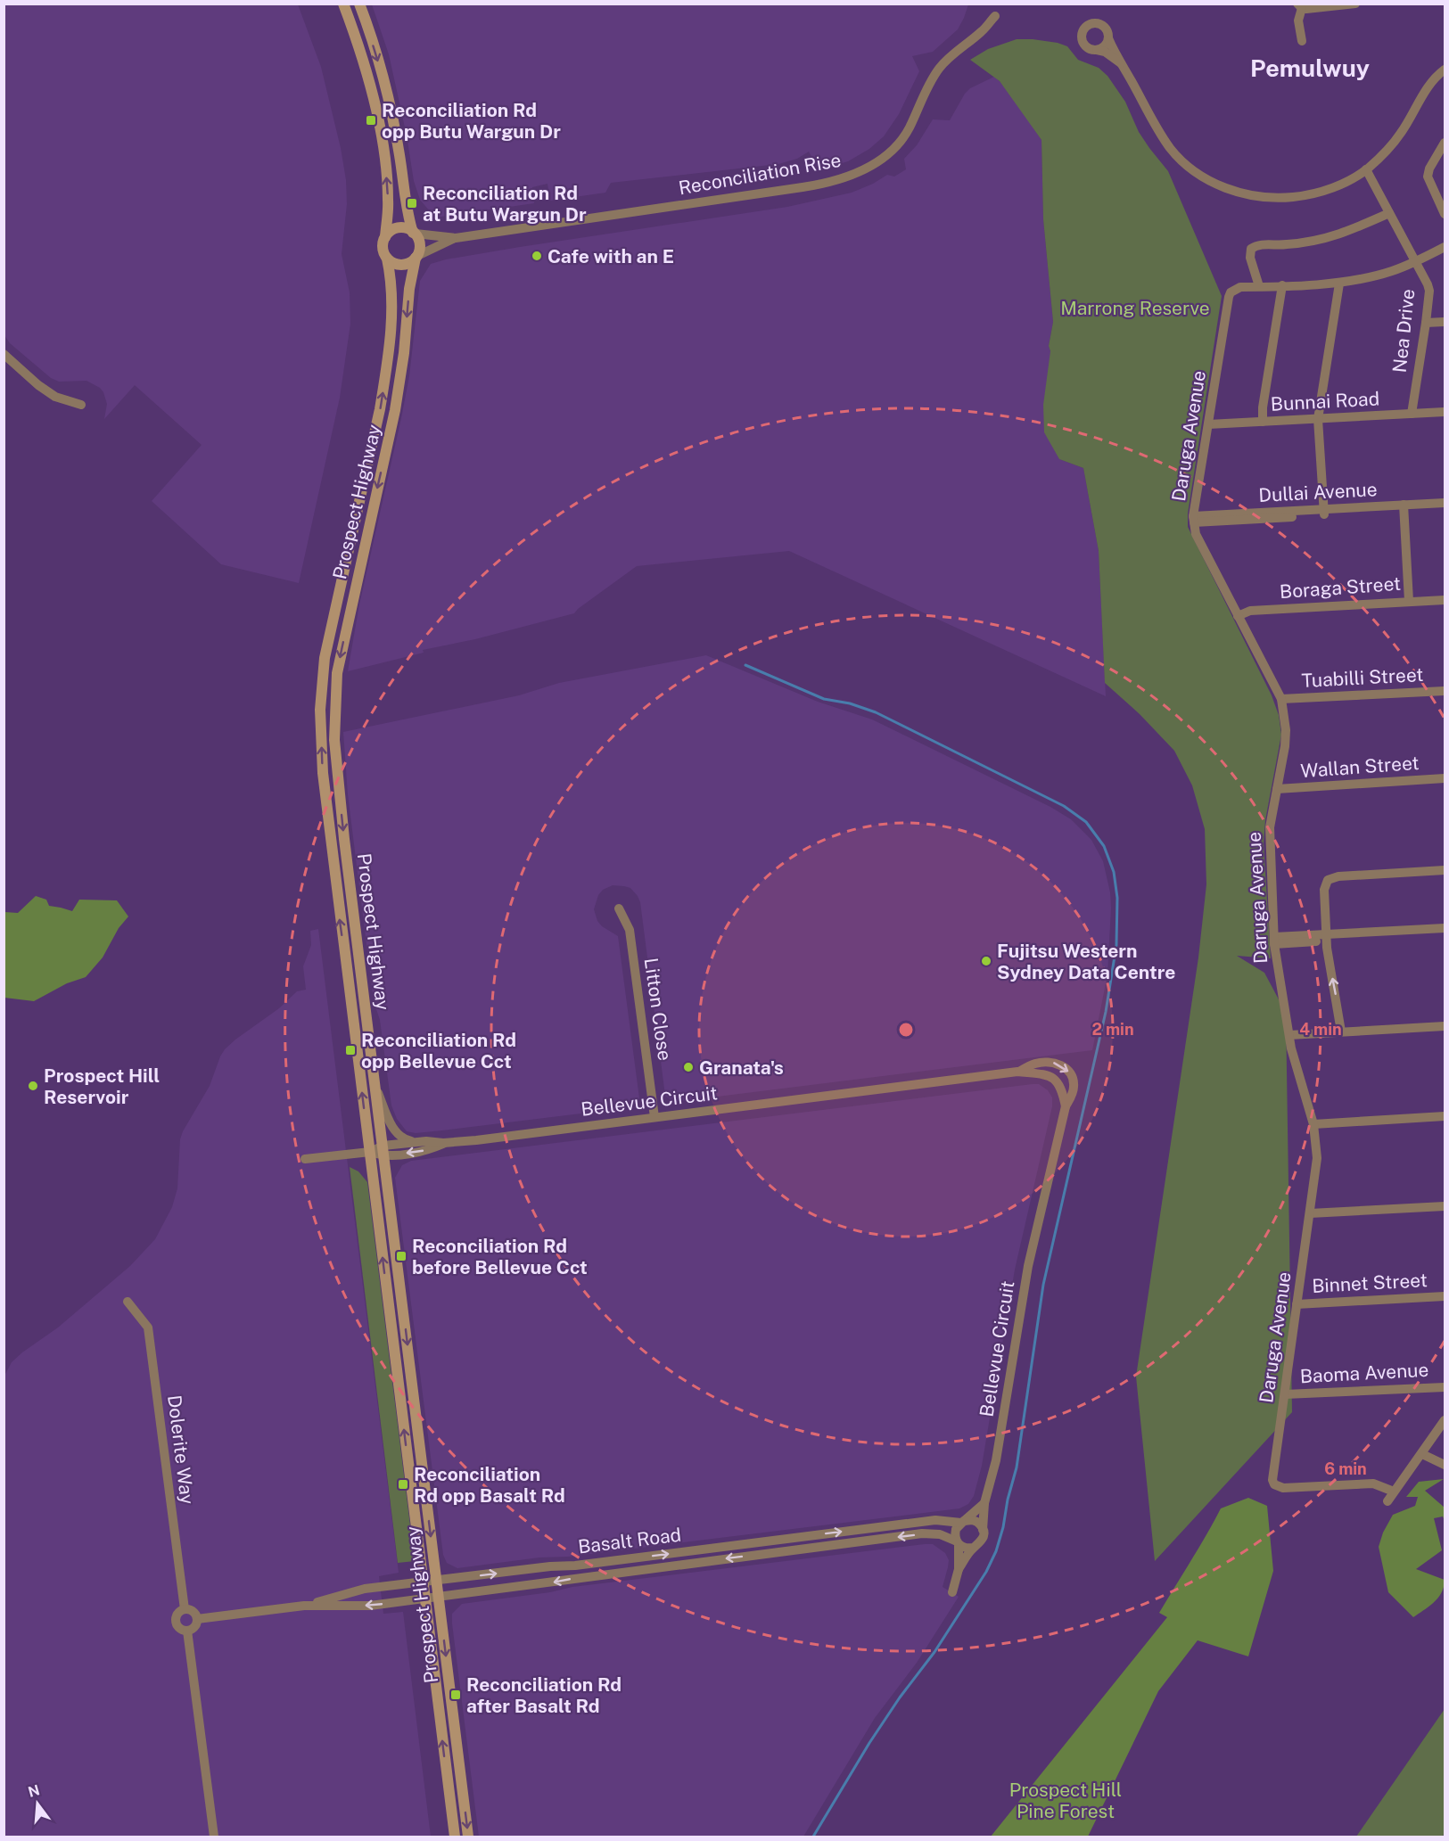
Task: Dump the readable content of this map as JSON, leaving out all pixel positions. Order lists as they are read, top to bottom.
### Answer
{
  "streets": {
    "main road": ["Prospect Highway"],
    "street": [
      "Reconciliation Rise",
      "Nea Drive",
      "Bunnai Road",
      "Daruga Avenue",
      "Dullai Avenue",
      "Boraga Street",
      "Tuabilli Street",
      "Wallan Street",
      "Litton Close",
      "Bellevue Circuit",
      "Binnet Street",
      "Baoma Avenue",
      "Dolerite Way",
      "Basalt Road"
    ]
  },
  "crossings": [
    ["Reconciliation Rise", "Prospect Highway"],
    ["Nea Drive", "Bunnai Road"],
    ["Nea Drive", "Daruga Avenue"],
    ["Bunnai Road", "Daruga Avenue"],
    ["Daruga Avenue", "Dullai Avenue"],
    ["Daruga Avenue", "Boraga Street"],
    ["Daruga Avenue", "Tuabilli Street"],
    ["Daruga Avenue", "Wallan Street"],
    ["Daruga Avenue", "Binnet Street"],
    ["Daruga Avenue", "Baoma Avenue"],
    ["Prospect Highway", "Bellevue Circuit"],
    ["Prospect Highway", "Basalt Road"],
    ["Litton Close", "Bellevue Circuit"],
    ["Bellevue Circuit", "Basalt Road"],
    ["Dolerite Way", "Basalt Road"]
  ],
  "districts": ["Pemulwuy"],
  "parks": ["Marrong Reserve", "Prospect Hill Pine Forest"],
  "places": {
    "transit": [
      "Reconciliation Rd opp Butu Wargun Dr",
      "Reconciliation Rd at Butu Wargun Dr",
      "Reconciliation Rd opp Bellevue Cct",
      "Reconciliation Rd before Bellevue Cct",
      "Reconciliation Rd opp Basalt Rd",
      "Reconciliation Rd after Basalt Rd"
    ],
    "other": [
      "Cafe with an E",
      "Fujitsu Western Sydney Data Centre",
      "Granata's",
      "Prospect Hill Reservoir"
    ]
  },
  "north": "top",
  "rings": ["2 min", "4 min", "6 min"]
}
